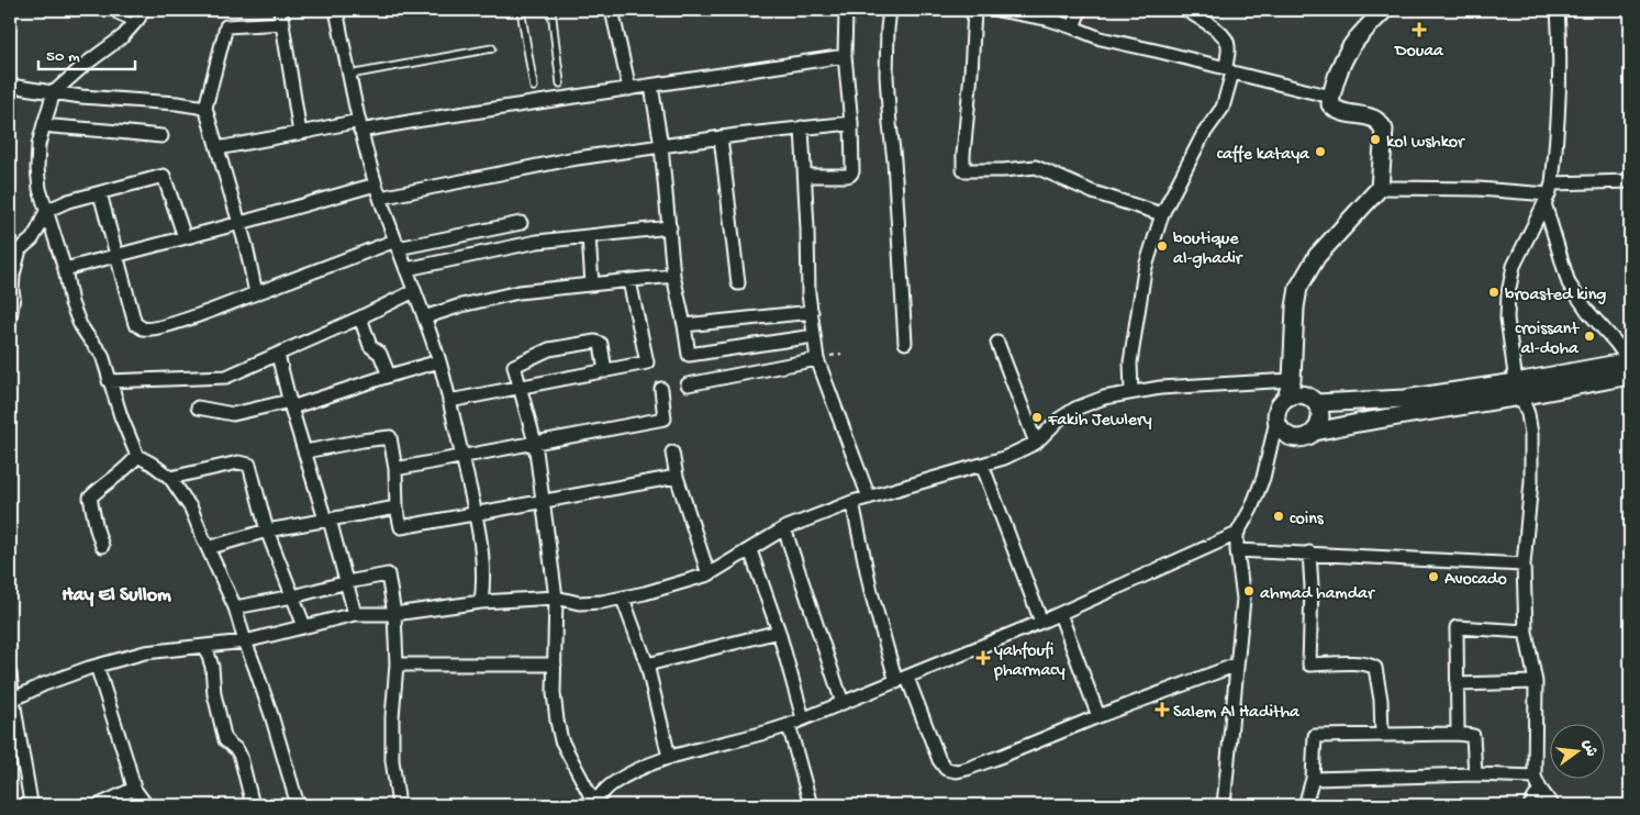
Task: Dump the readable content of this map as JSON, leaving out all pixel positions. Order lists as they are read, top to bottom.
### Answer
{
  "districts": ["Hay El Sullom"],
  "places": {
    "health": ["Douaa", "yahfoufi pharmacy", "Salem Al Haditha"],
    "other": [
      "kol wshkor",
      "caffe kataya",
      "boutique al-ghadir",
      "broasted king",
      "croissant al-doha",
      "Fakih Jewlery",
      "coins",
      "Avocado",
      "ahmad hamdar"
    ]
  },
  "scale_bar": "50 m",
  "north": "right"
}
